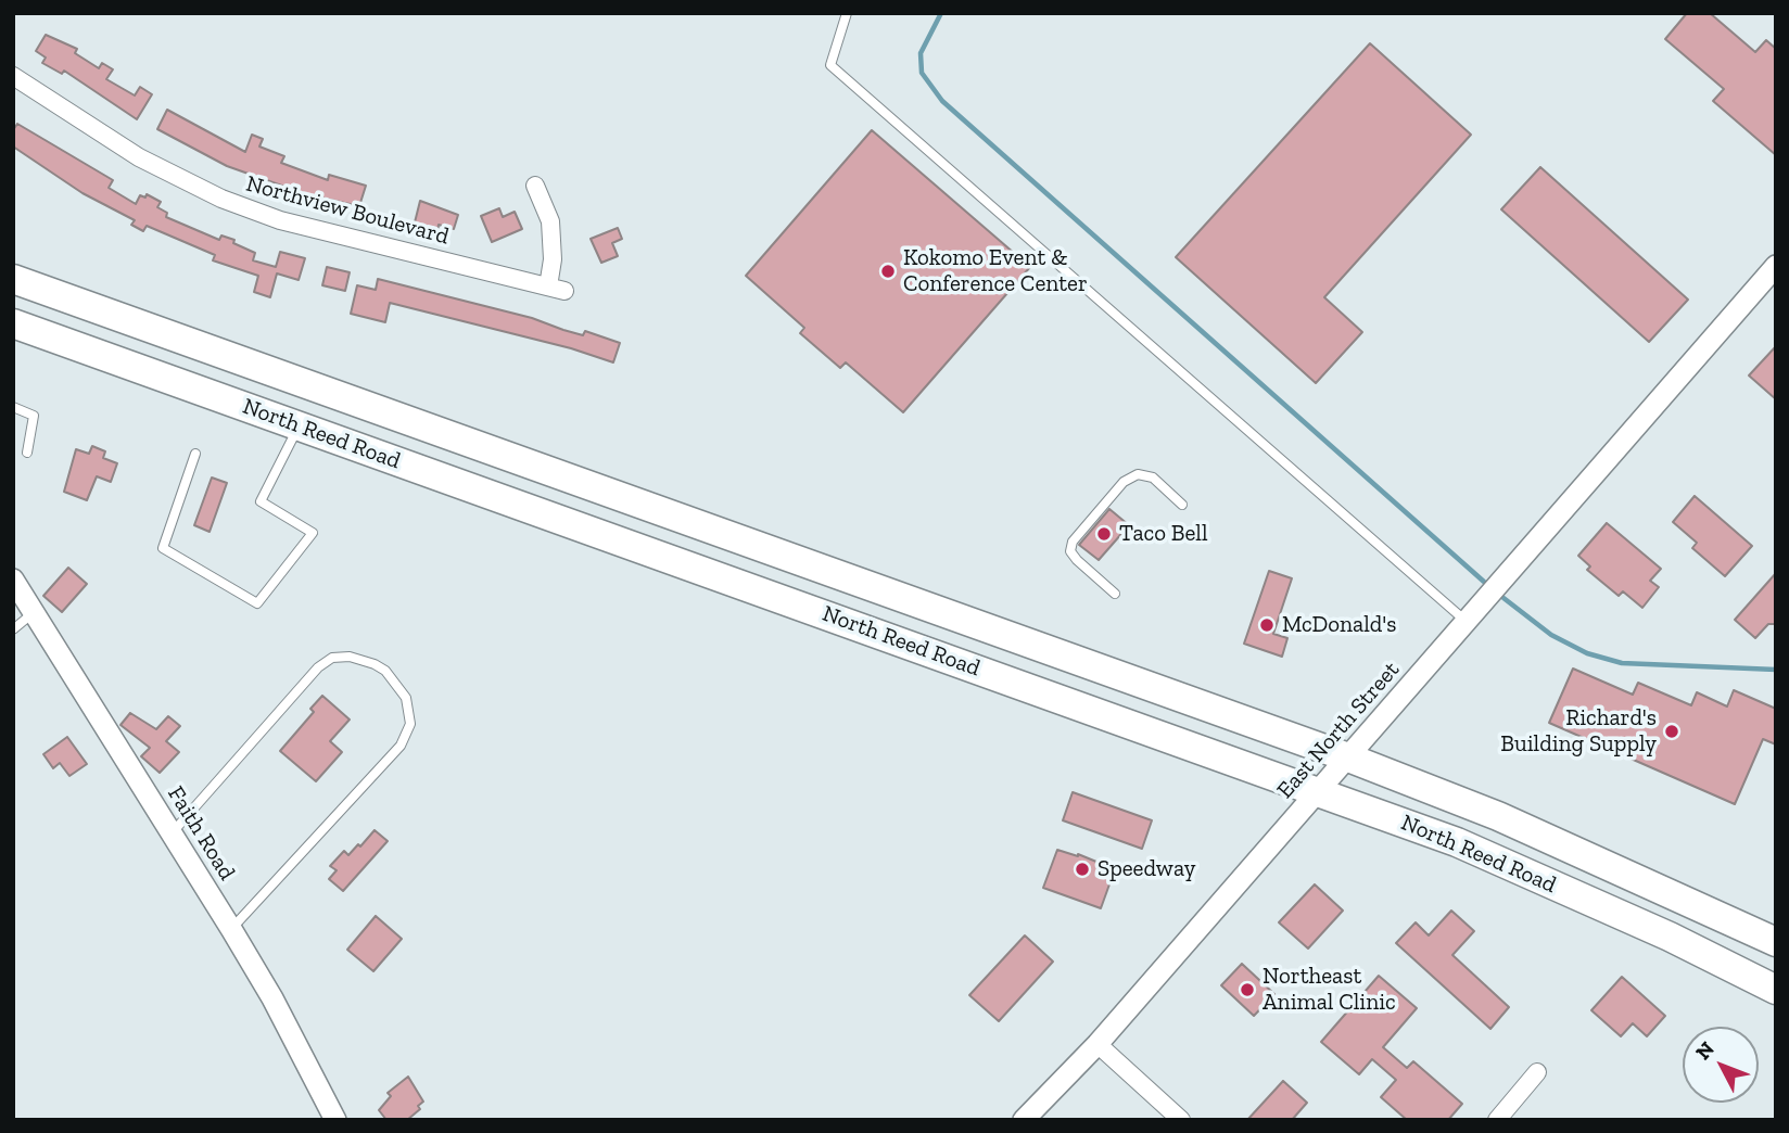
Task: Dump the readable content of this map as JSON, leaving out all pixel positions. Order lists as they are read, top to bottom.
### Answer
{
  "streets": {
    "main road": ["North Reed Road"],
    "street": ["Northview Boulevard", "East North Street", "Faith Road"]
  },
  "crossings": [
    ["North Reed Road", "East North Street"]
  ],
  "places": [
    "Kokomo Event & Conference Center",
    "Taco Bell",
    "McDonald's",
    "Richard's Building Supply",
    "Speedway",
    "Northeast Animal Clinic"
  ],
  "north": "top left"
}
